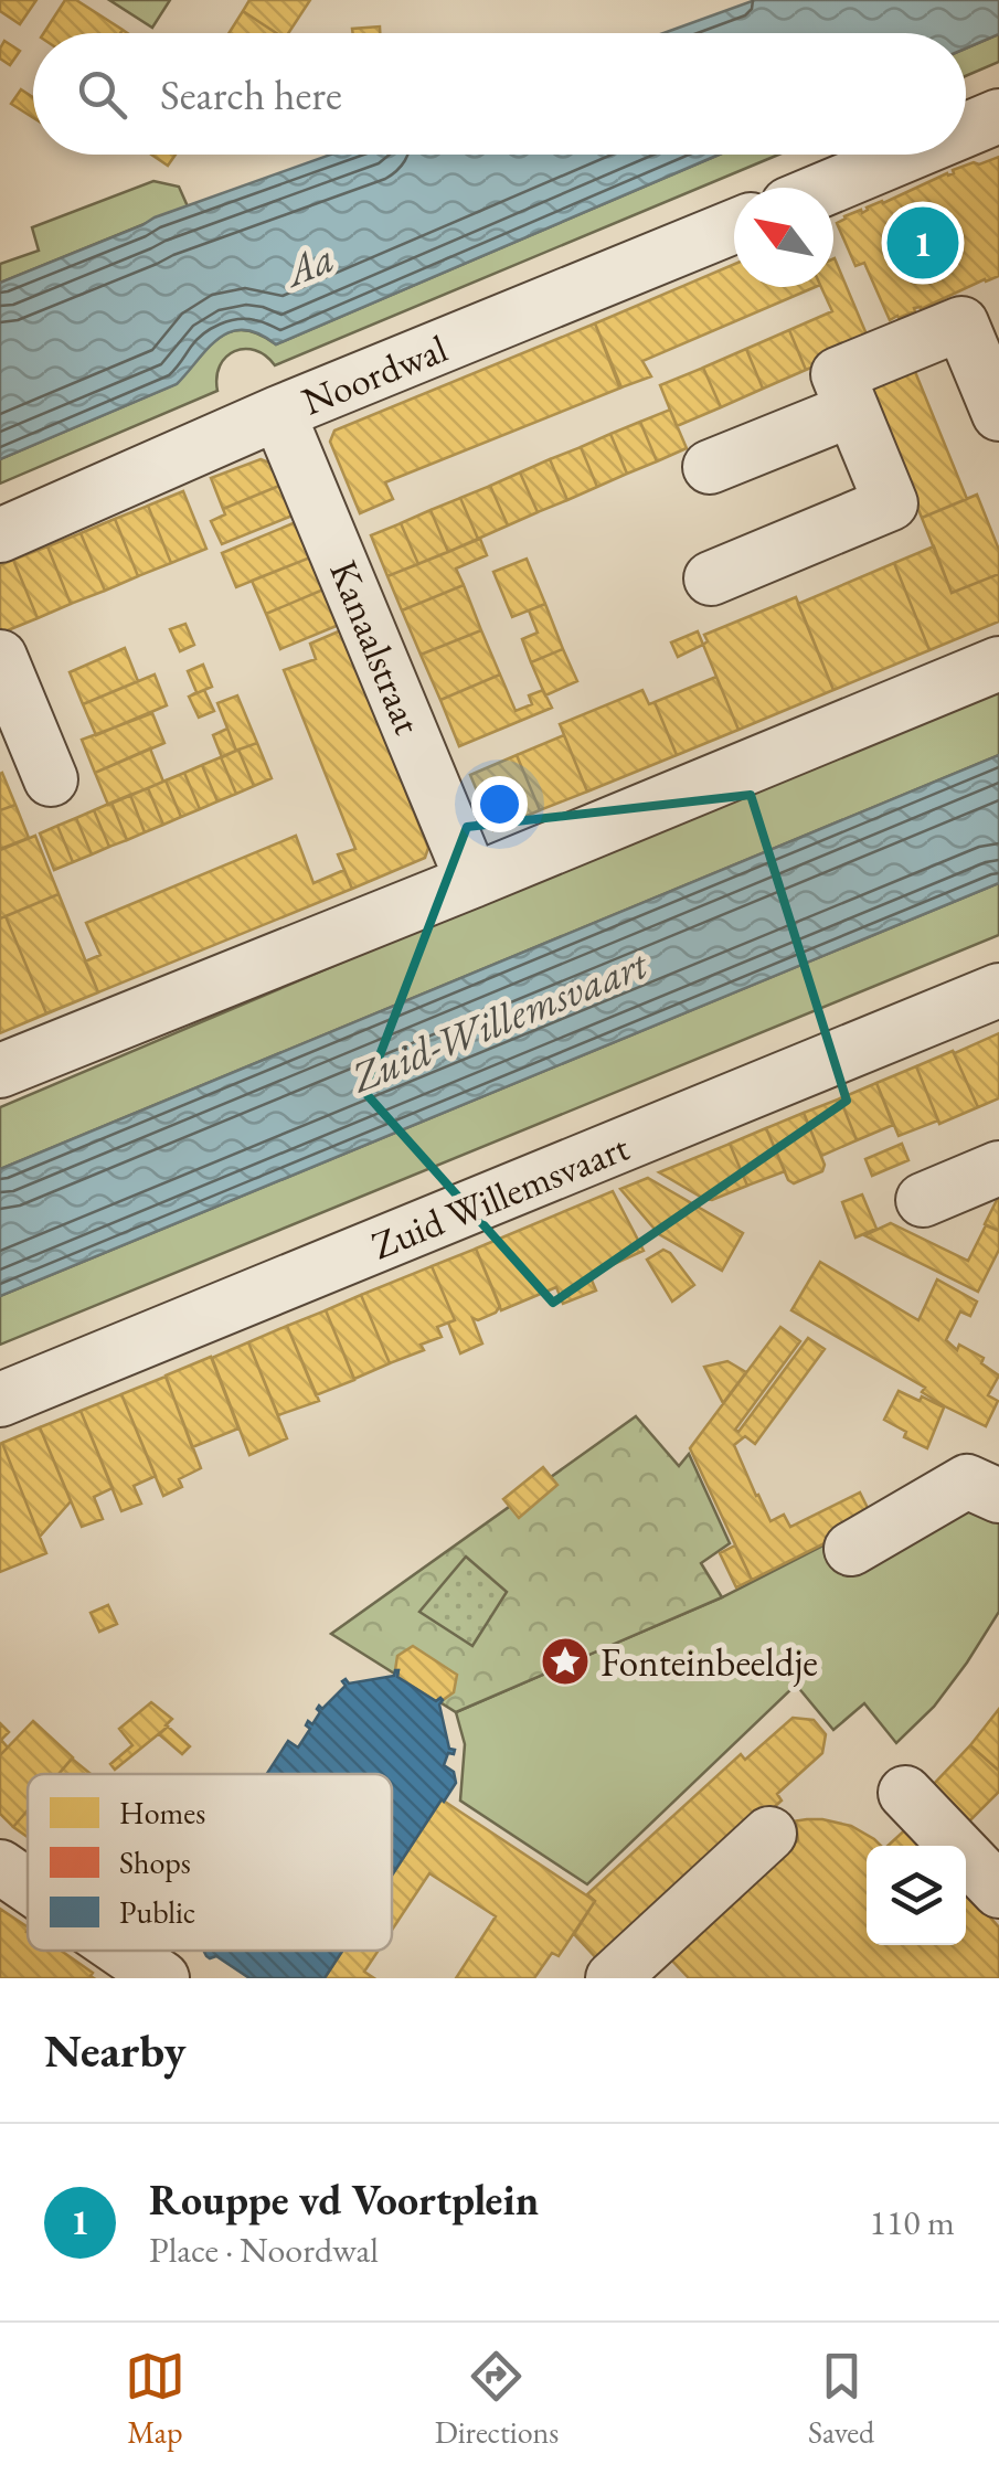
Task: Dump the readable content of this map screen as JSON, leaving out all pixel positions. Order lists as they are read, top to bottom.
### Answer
{
  "streets": {
    "street": ["Noordwal", "Kanaalstraat", "Zuid Willemsvaart"]
  },
  "crossings": [
    ["Noordwal", "Kanaalstraat"]
  ],
  "water": ["Aa", "Zuid-Willemsvaart"],
  "places": {
    "place": ["Fonteinbeeldje"]
  },
  "legend": ["Homes", "Shops", "Public"],
  "north": "top left",
  "page": {
    "search": "Search here",
    "pins": "1",
    "heading": "Nearby",
    "list": [
      {
        "mark": "1",
        "name": "Rouppe vd Voortplein",
        "note": "Place · Noordwal",
        "value": "110 m"
      }
    ],
    "nav": ["Map", "Directions", "Saved"]
  }
}
